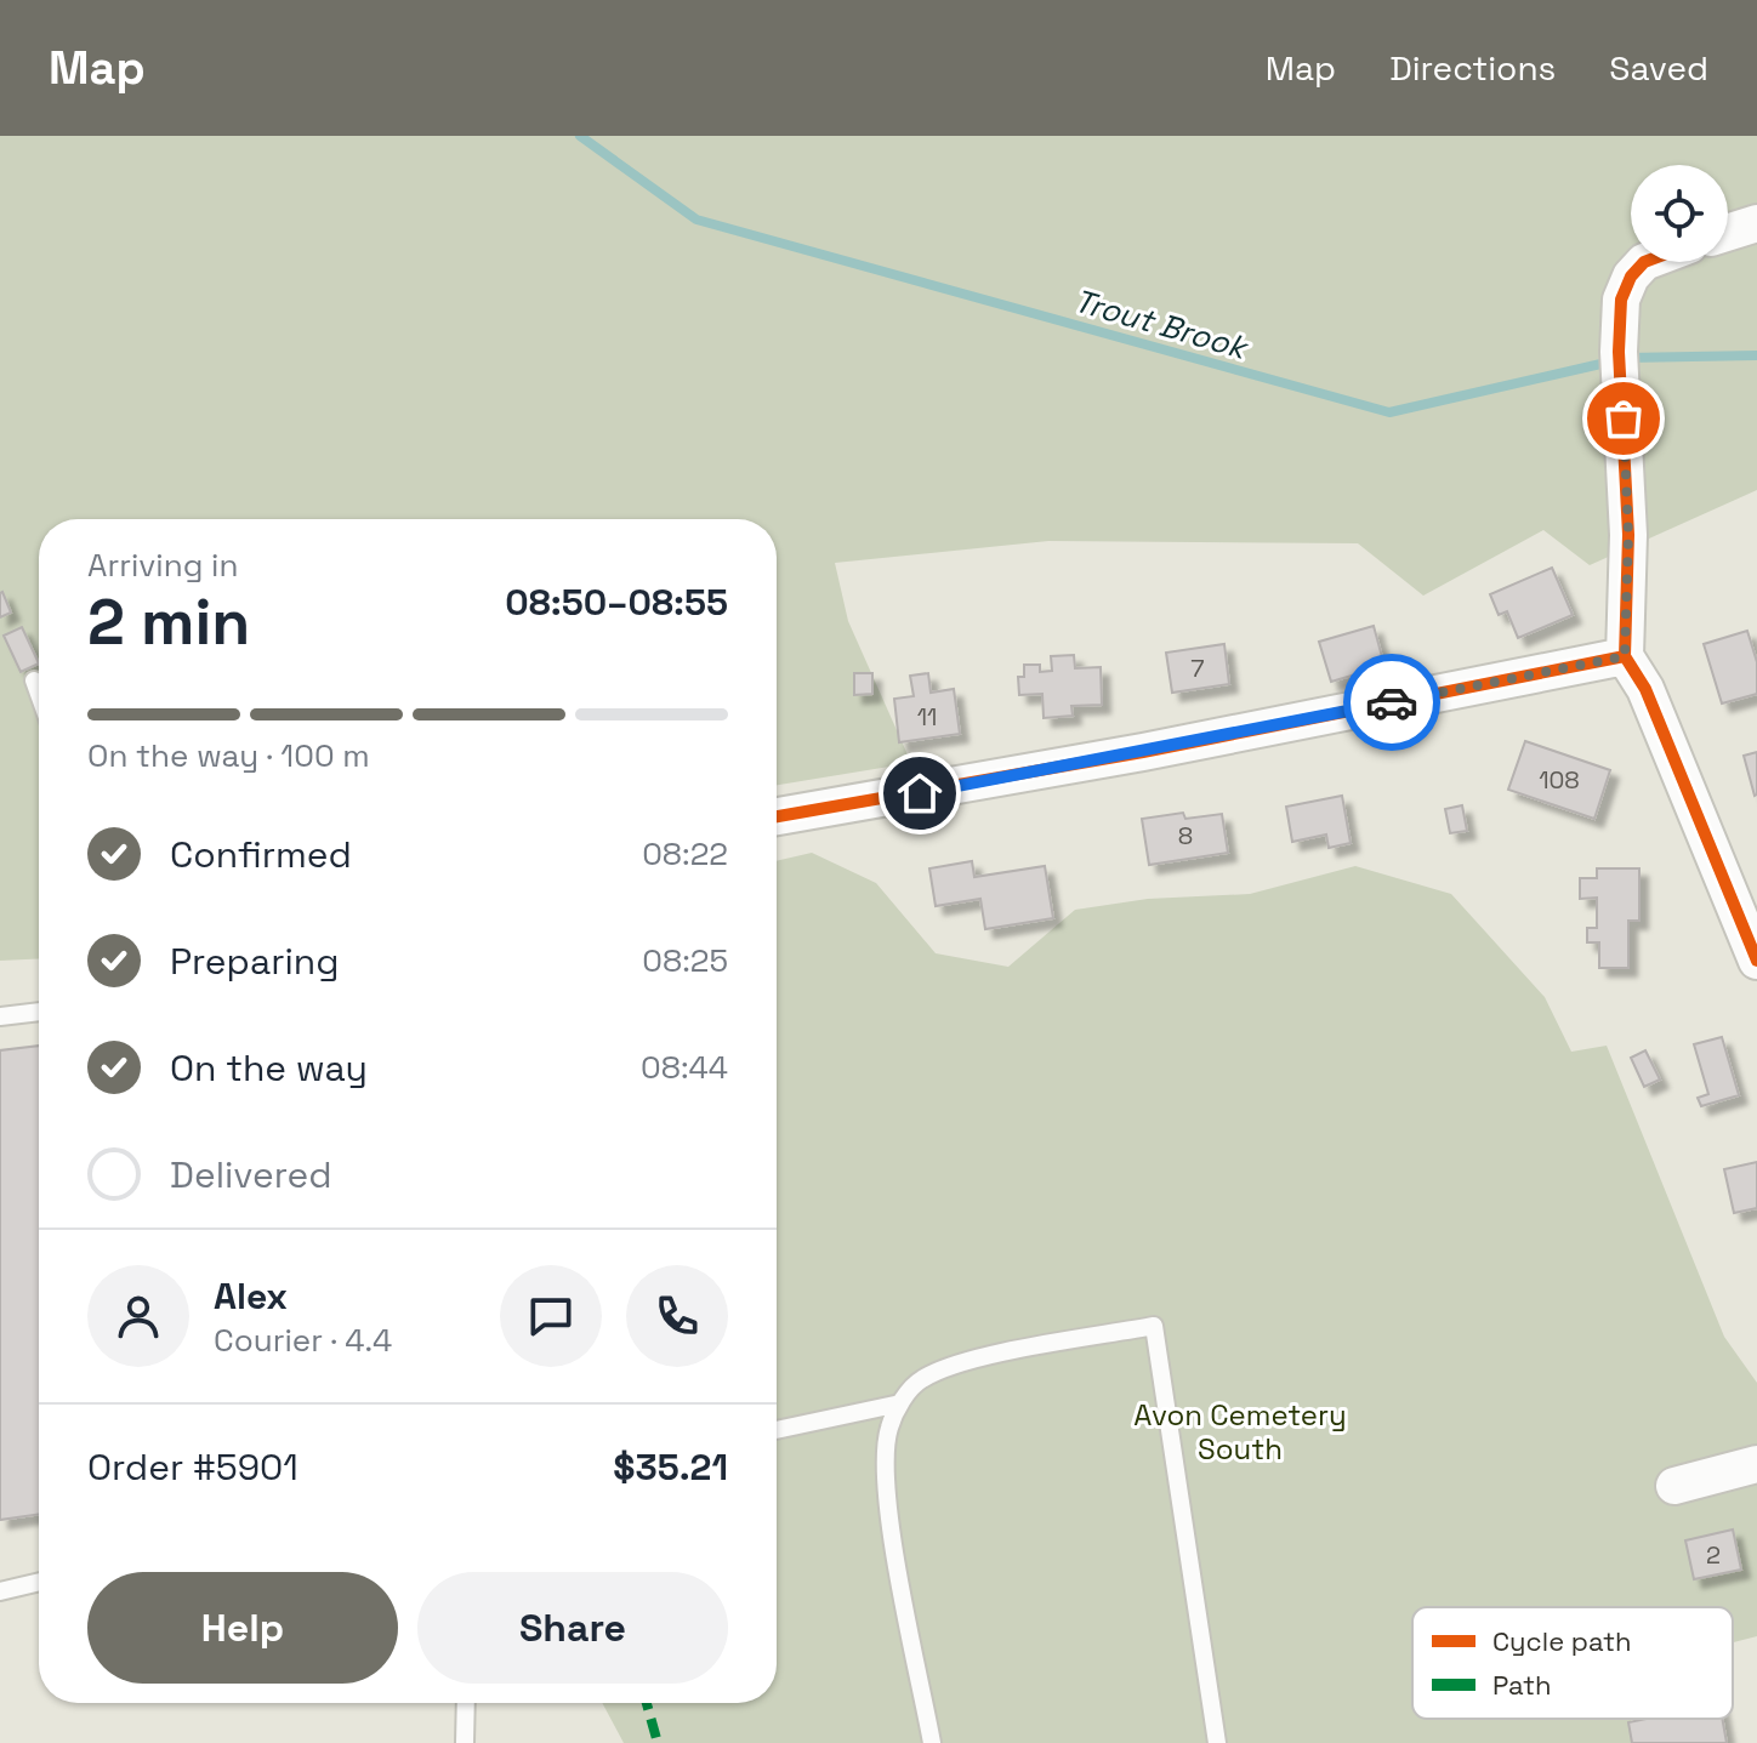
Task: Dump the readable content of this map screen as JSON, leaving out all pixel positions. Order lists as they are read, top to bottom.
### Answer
{
  "water": ["Trout Brook"],
  "parks": ["Avon Cemetery South"],
  "house_numbers": [
    "7",
    "11",
    "108",
    "8",
    "2"
  ],
  "legend": ["Cycle path", "Path"],
  "page": {
    "header": "Map",
    "nav": ["Map", "Directions", "Saved"],
    "heading": ["2 min", "Arriving in", "08:50–08:55"],
    "panel": [
      "Alex",
      "Courier · 4.4",
      "Order #5901",
      "$35.21"
    ],
    "bar": "On the way · 100 m",
    "list": [
      ["Confirmed", "08:22"],
      ["Preparing", "08:25"],
      ["On the way", "08:44"],
      "Delivered"
    ],
    "buttons": ["Help", "Share"]
  }
}
